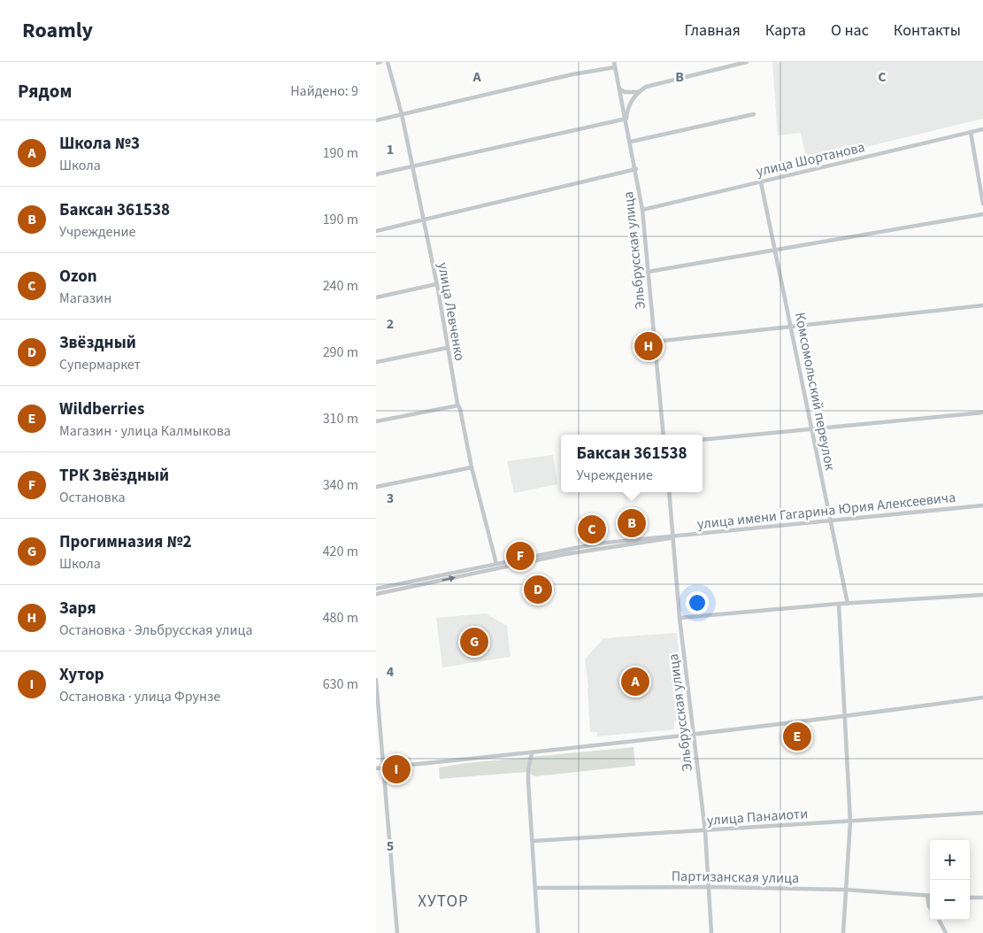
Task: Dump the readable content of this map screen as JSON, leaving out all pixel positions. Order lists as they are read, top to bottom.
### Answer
{
  "streets": {
    "street": [
      "улица Шортанова",
      "Эльбрусская улица",
      "улица Левченко",
      "Комсомольский переулок",
      "улица имени Гагарина Юрия Алексеевича",
      "улица Панаиоти",
      "Партизанская улица"
    ]
  },
  "crossings": [
    ["улица Шортанова", "Эльбрусская улица"],
    ["улица Шортанова", "Комсомольский переулок"],
    ["Эльбрусская улица", "улица имени Гагарина Юрия Алексеевича"],
    ["Эльбрусская улица", "улица Панаиоти"],
    ["Эльбрусская улица", "Партизанская улица"],
    ["улица Левченко", "улица имени Гагарина Юрия Алексеевича"],
    ["Комсомольский переулок", "улица имени Гагарина Юрия Алексеевича"]
  ],
  "districts": ["ХУТОР"],
  "page": {
    "header": "Roamly",
    "nav": [
      "Главная",
      "Карта",
      "О нас",
      "Контакты"
    ],
    "heading": ["Рядом", "Найдено: 9"],
    "list": [
      {
        "mark": "A",
        "name": "Школа №3",
        "note": "Школа",
        "value": "190 m"
      },
      {
        "mark": "B",
        "name": "Баксан 361538",
        "note": "Учреждение",
        "value": "190 m"
      },
      {
        "mark": "C",
        "name": "Ozon",
        "note": "Магазин",
        "value": "240 m"
      },
      {
        "mark": "D",
        "name": "Звёздный",
        "note": "Супермаркет",
        "value": "290 m"
      },
      {
        "mark": "E",
        "name": "Wildberries",
        "note": "Магазин · улица Калмыкова",
        "value": "310 m"
      },
      {
        "mark": "F",
        "name": "ТРК Звёздный",
        "note": "Остановка",
        "value": "340 m"
      },
      {
        "mark": "G",
        "name": "Прогимназия №2",
        "note": "Школа",
        "value": "420 m"
      },
      {
        "mark": "H",
        "name": "Заря",
        "note": "Остановка · Эльбрусская улица",
        "value": "480 m"
      },
      {
        "mark": "I",
        "name": "Хутор",
        "note": "Остановка · улица Фрунзе",
        "value": "630 m"
      }
    ],
    "pins": [
      "H",
      "B",
      "C",
      "F",
      "D",
      "G",
      "A",
      "E",
      "I"
    ],
    "popup": ["Баксан 361538", "Учреждение"],
    "map_buttons": ["+", "−"]
  },
  "grid": {
    "columns": ["A", "B", "C"],
    "rows": [
      "1",
      "2",
      "3",
      "4",
      "5"
    ]
  }
}
